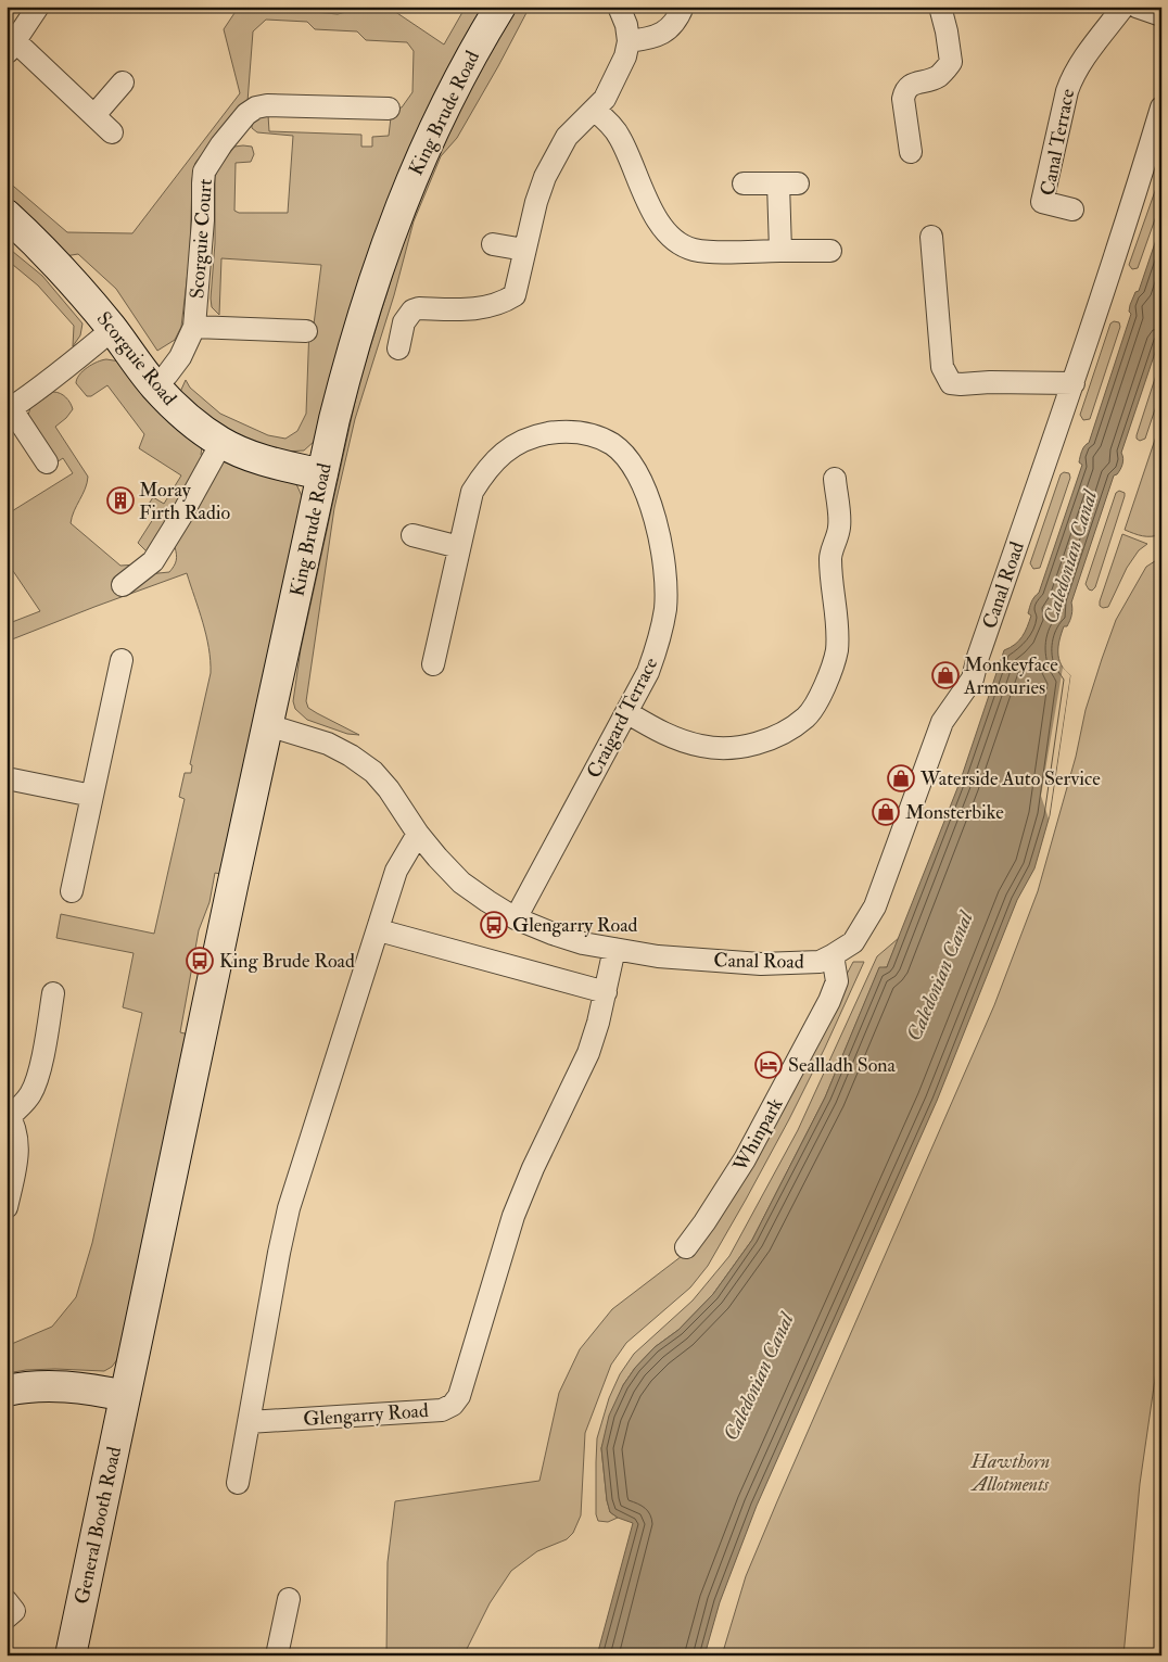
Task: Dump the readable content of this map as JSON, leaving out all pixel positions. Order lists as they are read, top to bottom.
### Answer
{
  "streets": {
    "street": [
      "King Brude Road",
      "Canal Terrace",
      "Scorguie Court",
      "Scorguie Road",
      "Canal Road",
      "Craigard Terrace",
      "Whinpark",
      "Glengarry Road",
      "General Booth Road"
    ]
  },
  "crossings": [
    ["King Brude Road", "Scorguie Road"],
    ["King Brude Road", "Canal Road"],
    ["King Brude Road", "General Booth Road"],
    ["Scorguie Court", "Scorguie Road"],
    ["Canal Road", "Craigard Terrace"],
    ["Canal Road", "Whinpark"],
    ["Canal Road", "Glengarry Road"]
  ],
  "water": ["Caledonian Canal"],
  "parks": ["Hawthorn Allotments"],
  "places": {
    "building": ["Moray Firth Radio"],
    "shop": ["Monkeyface Armouries", "Waterside Auto Service", "Monsterbike"],
    "bus stop": ["Glengarry Road", "King Brude Road"],
    "hotel": ["Sealladh Sona"]
  }
}
